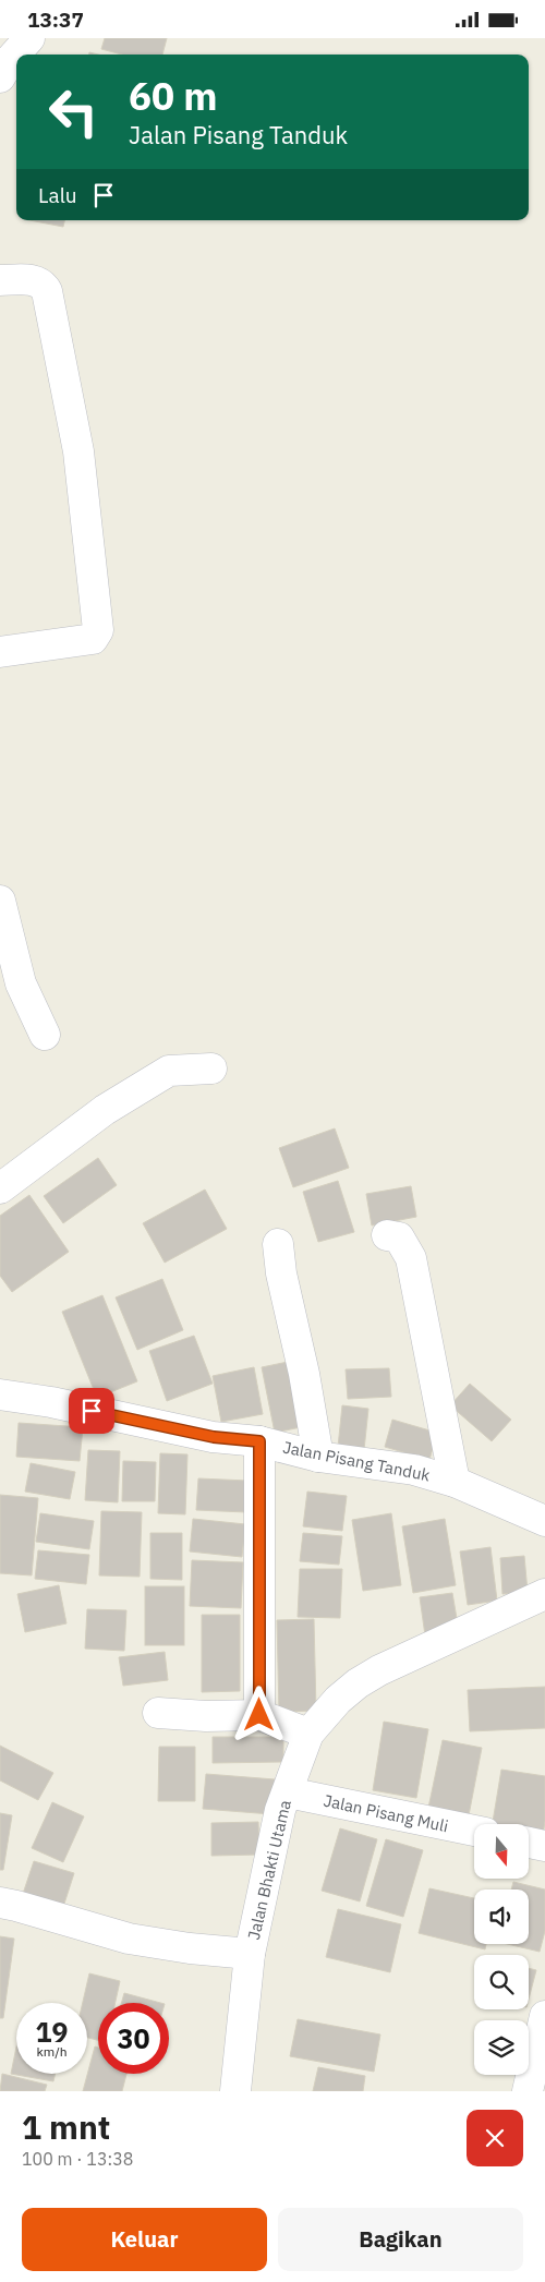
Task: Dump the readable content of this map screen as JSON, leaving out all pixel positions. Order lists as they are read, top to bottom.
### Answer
{
  "streets": {
    "street": ["Jalan Pisang Tanduk", "Jalan Pisang Muli", "Jalan Bhakti Utama"]
  },
  "crossings": [
    ["Jalan Pisang Muli", "Jalan Bhakti Utama"]
  ],
  "north": "bottom",
  "page": {
    "status": "13:37",
    "turn": ["60 m", "Jalan Pisang Tanduk"],
    "then": "Lalu",
    "speed": "19 km/h",
    "limit": "30",
    "heading": ["1 mnt", "100 m · 13:38"],
    "buttons": ["Keluar", "Bagikan"]
  }
}
